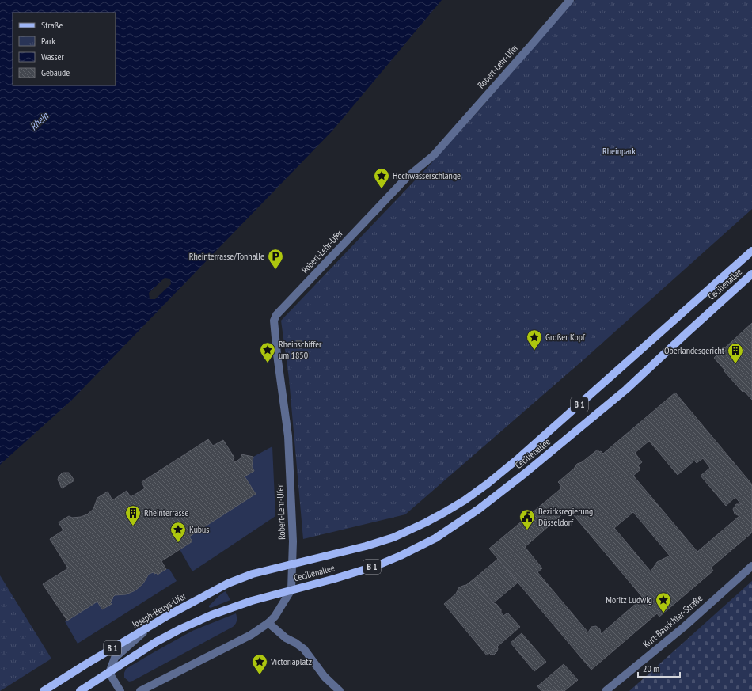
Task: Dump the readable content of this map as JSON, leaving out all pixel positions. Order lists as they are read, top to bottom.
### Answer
{
  "streets": {
    "main road": ["Cecilienallee", "B 1", "Joseph-Beuys-Ufer"],
    "street": ["Robert-Lehr-Ufer", "Kurt-Baurichter-Straße"]
  },
  "crossings": [
    ["Robert-Lehr-Ufer", "Cecilienallee"],
    ["Robert-Lehr-Ufer", "B 1"],
    ["Robert-Lehr-Ufer", "Joseph-Beuys-Ufer"],
    ["Cecilienallee", "B 1"],
    ["Cecilienallee", "Joseph-Beuys-Ufer"]
  ],
  "water": ["Rhein"],
  "parks": ["Rheinpark"],
  "places": {
    "place": [
      "Hochwasserschlange",
      "Großer Kopf",
      "Rheinschiffer um 1850",
      "Kubus",
      "Moritz Ludwig",
      "Victoriaplatz"
    ],
    "parking": ["Rheinterrasse/Tonhalle"],
    "building": ["Oberlandesgericht", "Rheinterrasse"],
    "public building": ["Bezirksregierung Düsseldorf"]
  },
  "legend": [
    "Straße",
    "Park",
    "Wasser",
    "Gebäude"
  ],
  "scale_bar": "20 m"
}
